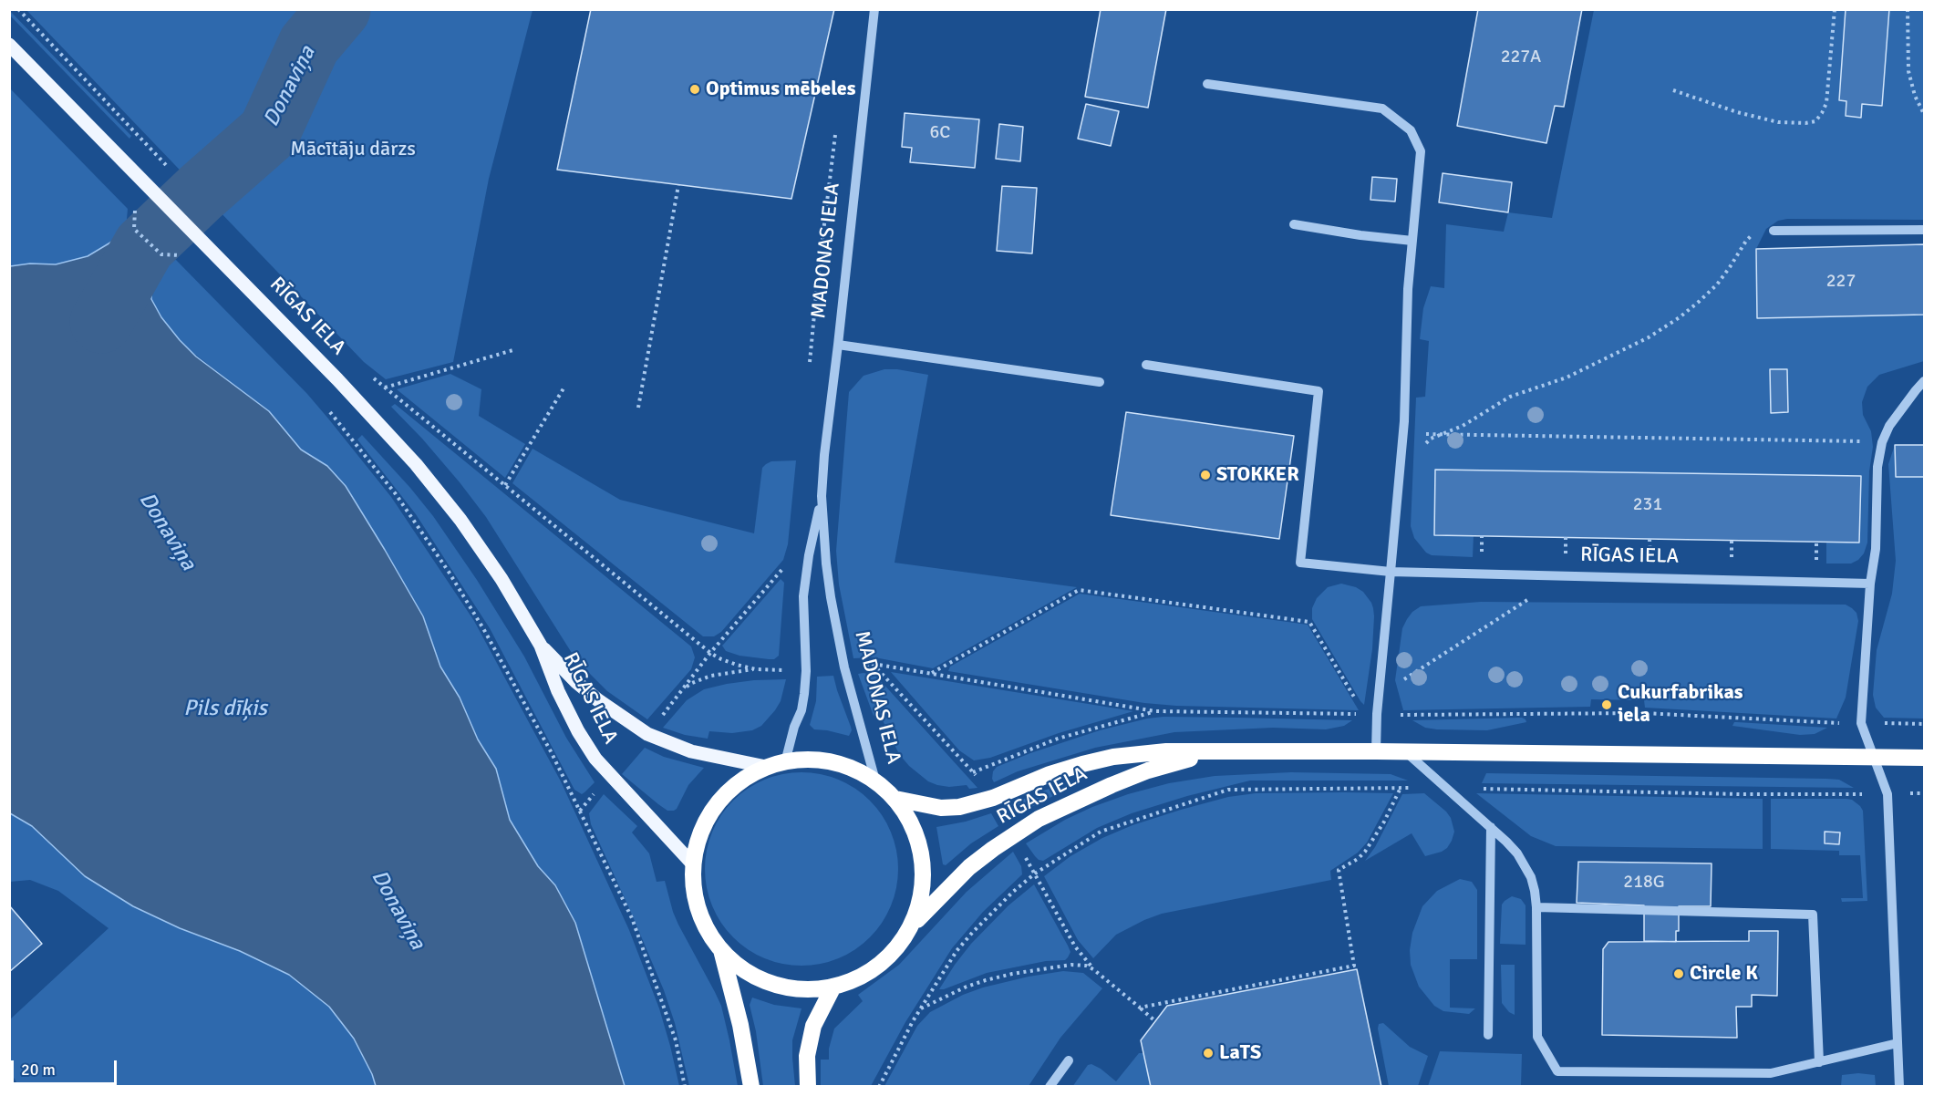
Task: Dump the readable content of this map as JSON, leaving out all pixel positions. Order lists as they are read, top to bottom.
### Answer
{
  "streets": {
    "highway": ["RĪGAS IELA"],
    "street": ["MADONAS IELA"]
  },
  "water": ["Donaviņa", "Pils dīķis"],
  "parks": ["Mācītāju dārzs"],
  "places": [
    "Optimus mēbeles",
    "STOKKER",
    "Cukurfabrikas iela",
    "Circle K",
    "LaTS"
  ],
  "house_numbers": [
    "227A",
    "6C",
    "227",
    "231",
    "218G"
  ],
  "scale_bar": "20 m"
}
